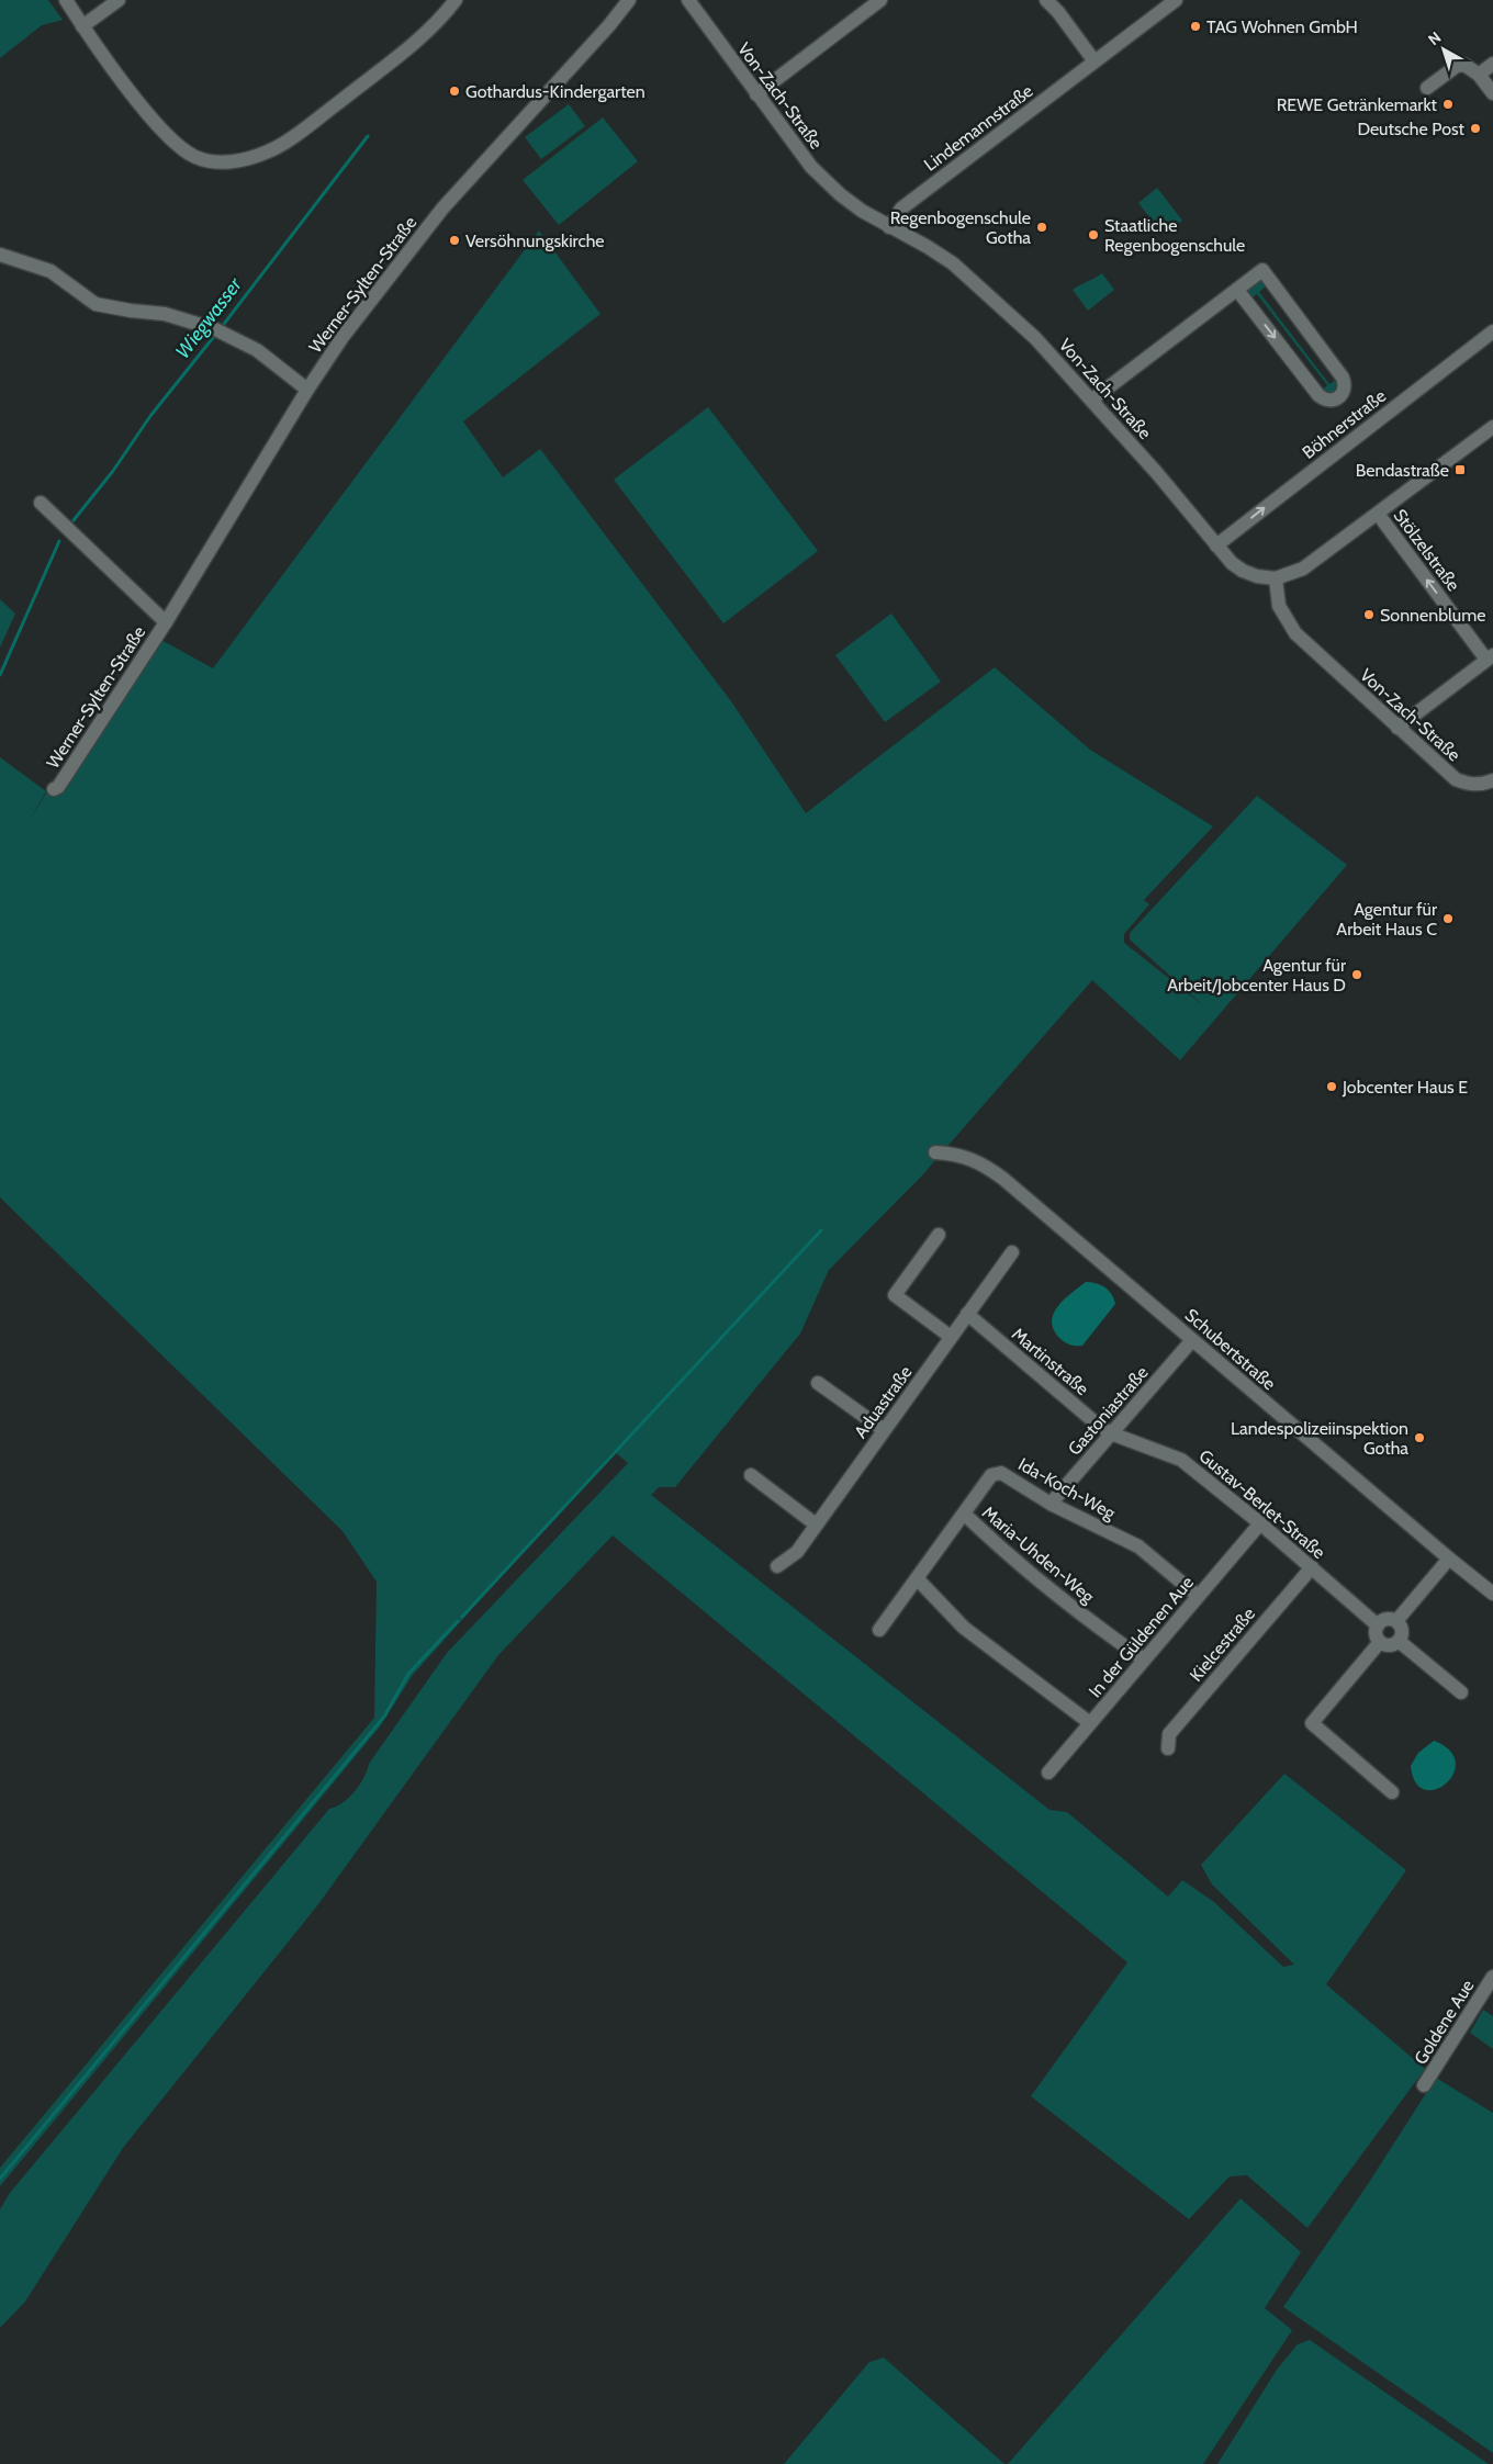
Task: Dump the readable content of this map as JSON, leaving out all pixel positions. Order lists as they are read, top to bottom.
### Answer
{
  "streets": {
    "street": [
      "Von-Zach-Straße",
      "Lindemannstraße",
      "Werner-Sylten-Straße",
      "Böhnerstraße",
      "Stölzelstraße",
      "Schubertstraße",
      "Martinstraße",
      "Aduastraße",
      "Gastoniastraße",
      "Ida-Koch-Weg",
      "Gustav-Berlet-Straße",
      "Maria-Uhden-Weg",
      "In der Güldenen Aue",
      "Kielcestraße",
      "Goldene Aue"
    ]
  },
  "crossings": [
    ["Von-Zach-Straße", "Lindemannstraße"],
    ["Von-Zach-Straße", "Böhnerstraße"],
    ["Von-Zach-Straße", "Stölzelstraße"],
    ["Schubertstraße", "Gastoniastraße"],
    ["Martinstraße", "Aduastraße"],
    ["Martinstraße", "Gastoniastraße"],
    ["Martinstraße", "Gustav-Berlet-Straße"],
    ["Gastoniastraße", "Ida-Koch-Weg"],
    ["Gastoniastraße", "Gustav-Berlet-Straße"],
    ["Ida-Koch-Weg", "Maria-Uhden-Weg"],
    ["Ida-Koch-Weg", "In der Güldenen Aue"],
    ["Gustav-Berlet-Straße", "In der Güldenen Aue"],
    ["Gustav-Berlet-Straße", "Kielcestraße"],
    ["Maria-Uhden-Weg", "In der Güldenen Aue"]
  ],
  "one_way": ["Stölzelstraße"],
  "water": ["Wiegwasser"],
  "places": {
    "other": [
      "TAG Wohnen GmbH",
      "Gothardus-Kindergarten",
      "REWE Getränkemarkt",
      "Deutsche Post",
      "Regenbogenschule Gotha",
      "Staatliche Regenbogenschule",
      "Versöhnungskirche",
      "Sonnenblume",
      "Agentur für Arbeit Haus C",
      "Agentur für Arbeit/Jobcenter Haus D",
      "Jobcenter Haus E",
      "Landespolizeiinspektion Gotha"
    ],
    "transit": ["Bendastraße"]
  },
  "north": "top left"
}
